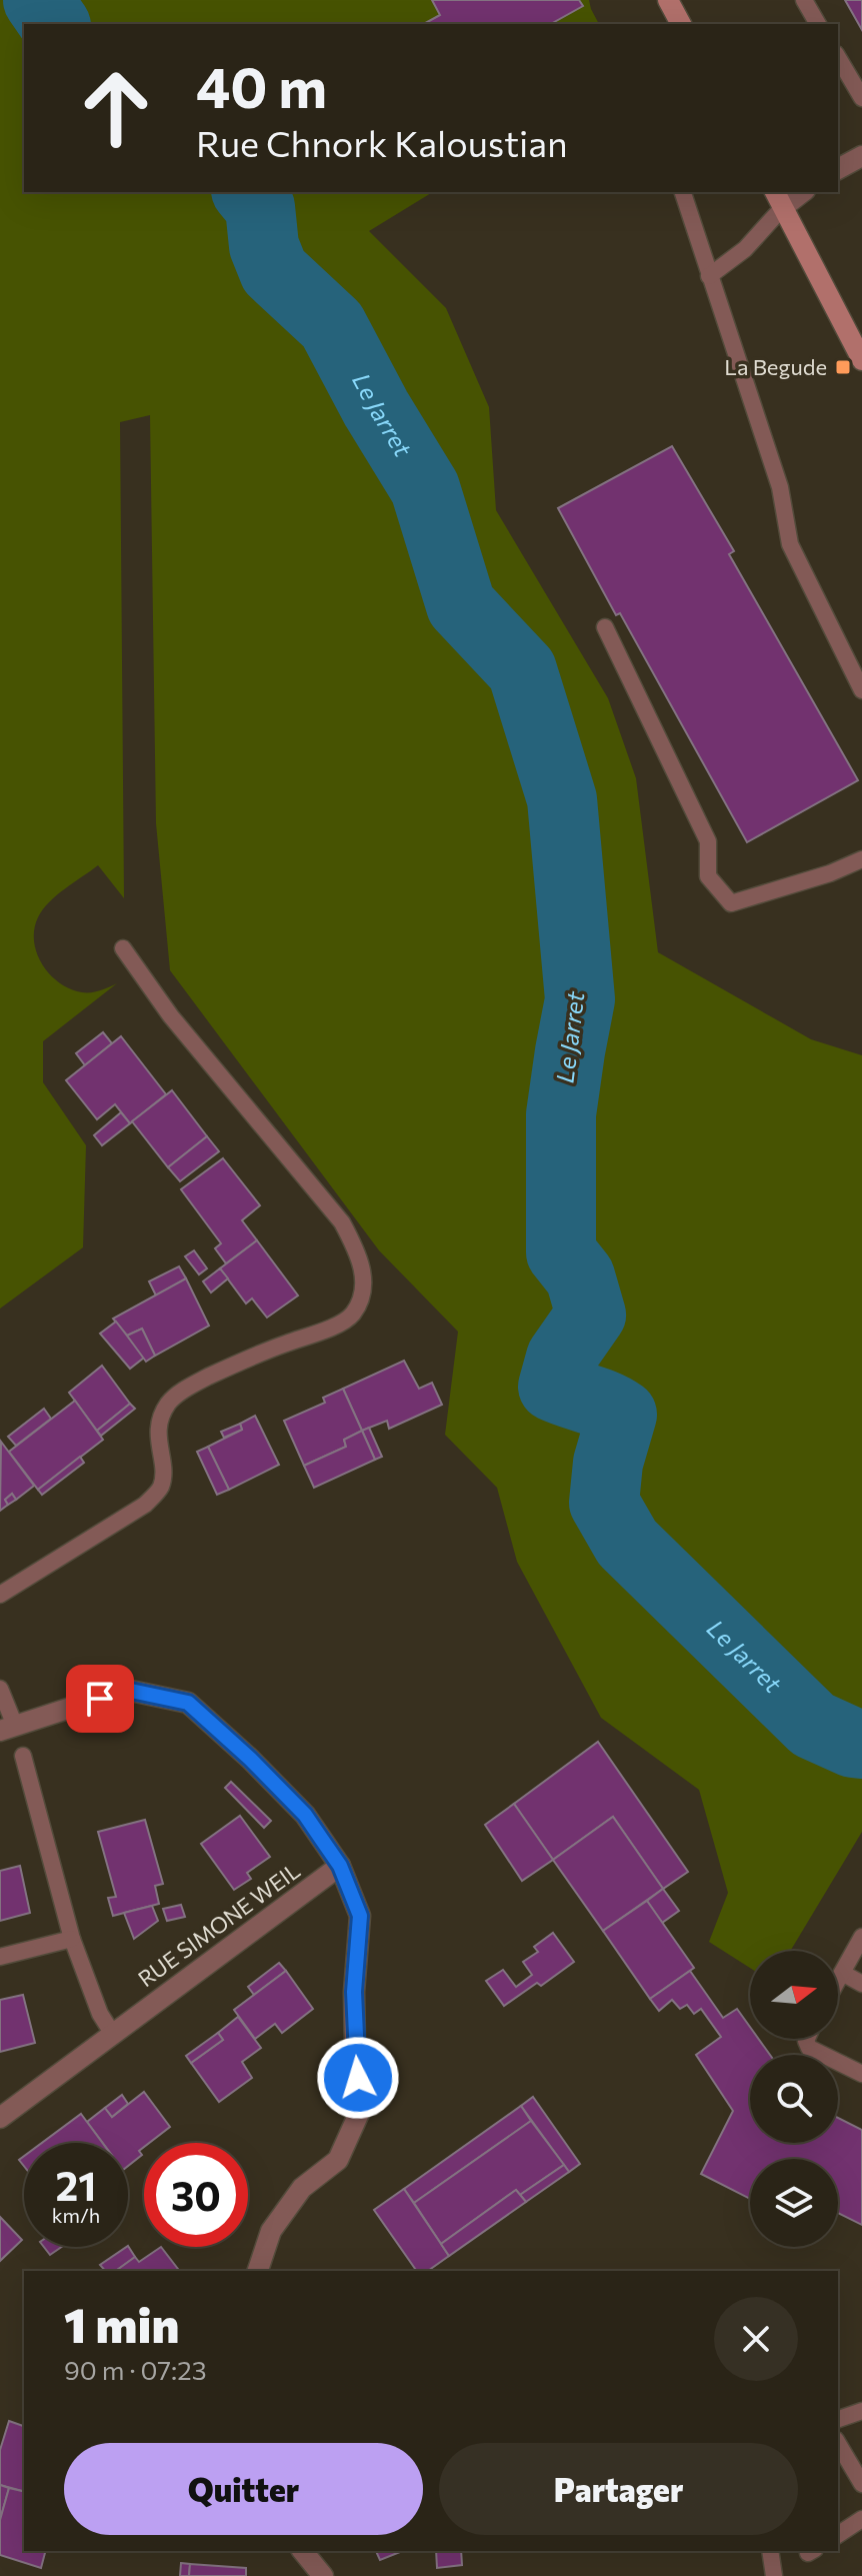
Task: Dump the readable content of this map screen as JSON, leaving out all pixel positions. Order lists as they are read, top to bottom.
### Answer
{
  "streets": {
    "street": ["RUE SIMONE WEIL"]
  },
  "water": ["Le Jarret"],
  "places": {
    "transit": ["La Begude"]
  },
  "north": "right",
  "page": {
    "turn": ["40 m", "Rue Chnork Kaloustian"],
    "speed": "21 km/h",
    "limit": "30",
    "heading": ["1 min", "90 m · 07:23"],
    "buttons": ["Quitter", "Partager"]
  }
}
